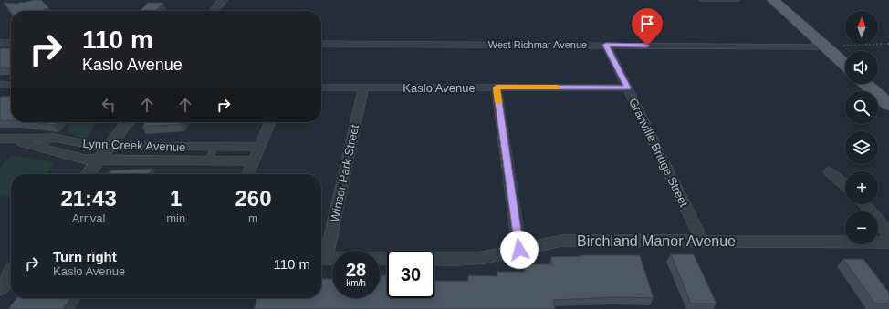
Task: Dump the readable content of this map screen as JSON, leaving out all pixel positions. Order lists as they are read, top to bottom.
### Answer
{
  "streets": {
    "street": [
      "West Richmar Avenue",
      "Kaslo Avenue",
      "Lynn Creek Avenue",
      "Granville Bridge Street",
      "Winsor Park Street",
      "Birchland Manor Avenue"
    ]
  },
  "crossings": [
    ["West Richmar Avenue", "Granville Bridge Street"],
    ["Kaslo Avenue", "Granville Bridge Street"],
    ["Kaslo Avenue", "Winsor Park Street"],
    ["Granville Bridge Street", "Birchland Manor Avenue"]
  ],
  "north": "top",
  "page": {
    "map_buttons": ["+", "−"],
    "turn": ["110 m", "Kaslo Avenue"],
    "eta": [
      "21:43",
      "Arrival",
      "1",
      "min",
      "260",
      "m"
    ],
    "list": [
      {
        "name": "Turn right",
        "note": "Kaslo Avenue",
        "value": "110 m"
      }
    ],
    "speed": "28 km/h",
    "limit": "30"
  }
}
